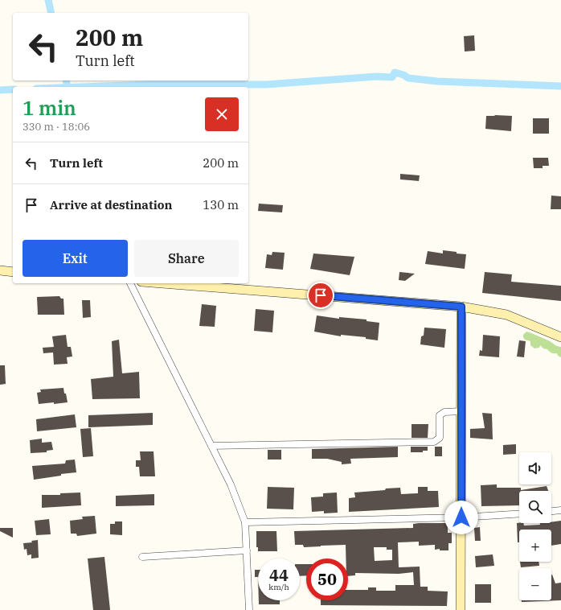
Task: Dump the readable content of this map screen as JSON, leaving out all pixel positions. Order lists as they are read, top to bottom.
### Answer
{
  "page": {
    "turn": ["200 m", "Turn left"],
    "heading": ["1 min", "330 m · 18:06"],
    "list": [
      {
        "name": "Turn left",
        "value": "200 m"
      },
      {
        "name": "Arrive at destination",
        "value": "130 m"
      }
    ],
    "buttons": ["Exit", "Share"],
    "map_buttons": ["+", "−"],
    "speed": "44 km/h",
    "limit": "50"
  }
}
